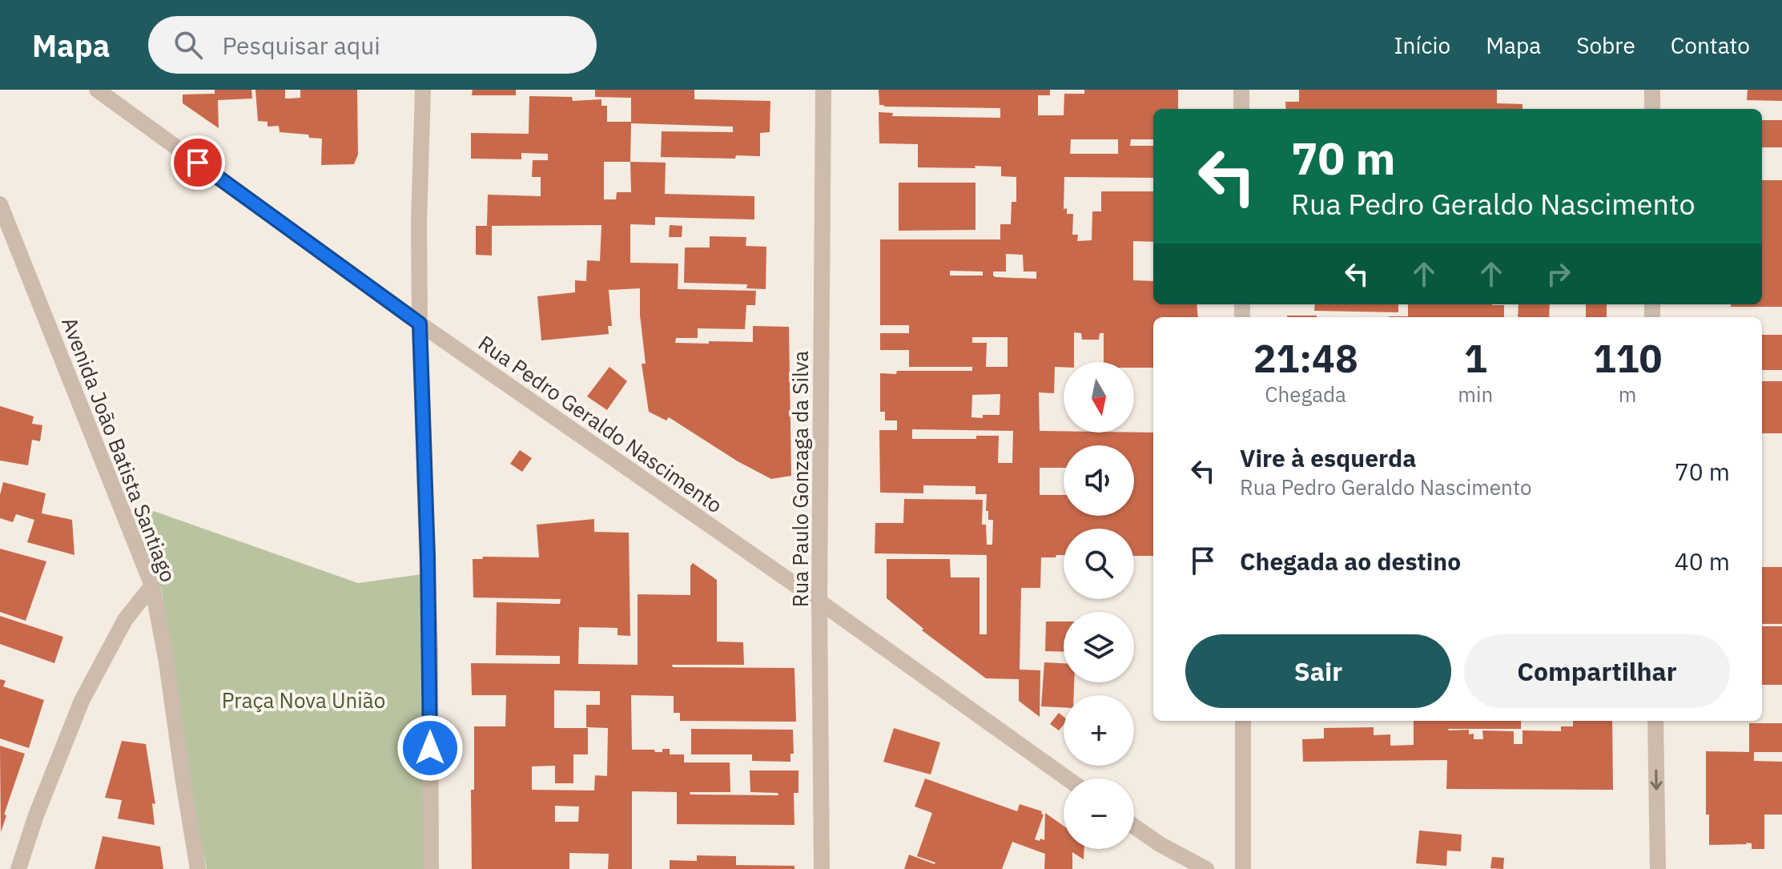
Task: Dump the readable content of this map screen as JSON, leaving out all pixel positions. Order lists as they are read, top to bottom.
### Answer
{
  "streets": {
    "street": ["Rua Pedro Geraldo Nascimento", "Avenida João Batista Santiago", "Rua Paulo Gonzaga da Silva"]
  },
  "crossings": [
    ["Rua Pedro Geraldo Nascimento", "Rua Paulo Gonzaga da Silva"]
  ],
  "parks": ["Praça Nova União"],
  "north": "bottom",
  "page": {
    "header": "Mapa",
    "search": "Pesquisar aqui",
    "nav": [
      "Início",
      "Mapa",
      "Sobre",
      "Contato"
    ],
    "turn": ["70 m", "Rua Pedro Geraldo Nascimento"],
    "eta": [
      "21:48",
      "Chegada",
      "1",
      "min",
      "110",
      "m"
    ],
    "map_buttons": ["+", "−"],
    "list": [
      {
        "name": "Vire à esquerda",
        "note": "Rua Pedro Geraldo Nascimento",
        "value": "70 m"
      },
      {
        "name": "Chegada ao destino",
        "value": "40 m"
      }
    ],
    "buttons": ["Sair", "Compartilhar"]
  }
}
